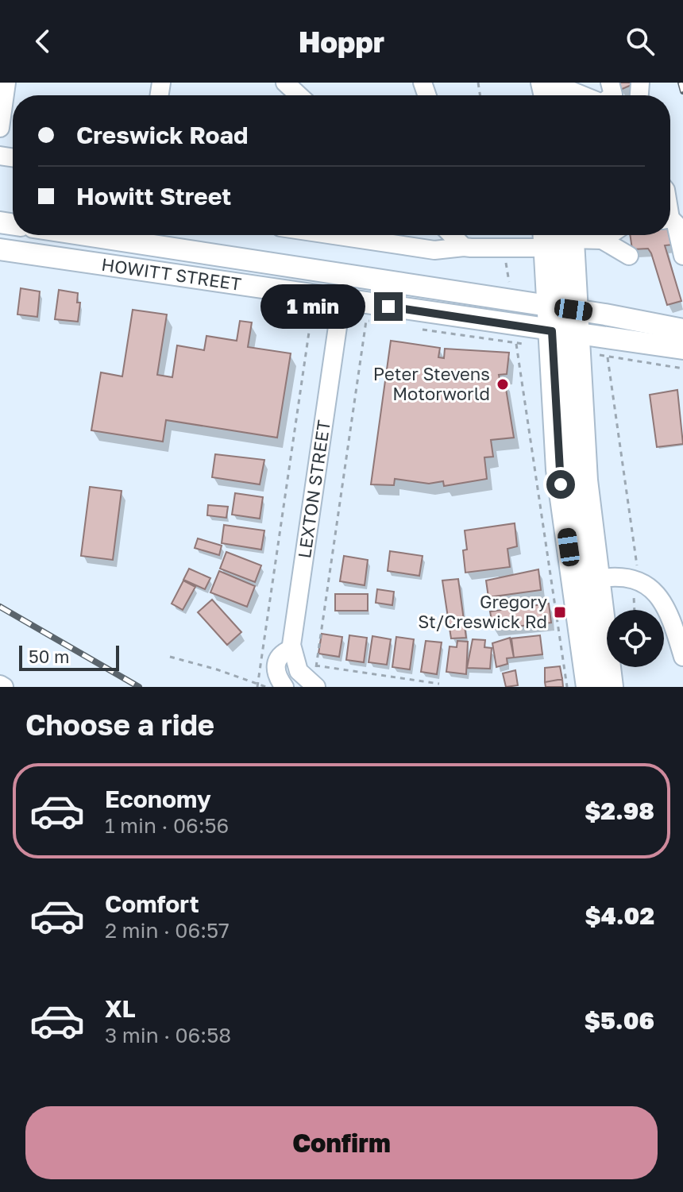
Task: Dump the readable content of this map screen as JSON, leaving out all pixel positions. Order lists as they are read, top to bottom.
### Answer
{
  "streets": {
    "main road": ["HOWITT STREET"],
    "street": ["LEXTON STREET"]
  },
  "crossings": [
    ["HOWITT STREET", "LEXTON STREET"]
  ],
  "places": {
    "other": ["Peter Stevens Motorworld"],
    "transit": ["Gregory St/Creswick Rd"]
  },
  "scale_bar": "50 m",
  "page": {
    "header": "Hoppr",
    "banner": ["Creswick Road", "Howitt Street"],
    "bubble": "1 min",
    "scale": "50 m",
    "heading": "Choose a ride",
    "list": [
      {
        "name": "Economy",
        "note": "1 min · 06:56",
        "value": "$2.98"
      },
      {
        "name": "Comfort",
        "note": "2 min · 06:57",
        "value": "$4.02"
      },
      {
        "name": "XL",
        "note": "3 min · 06:58",
        "value": "$5.06"
      }
    ],
    "buttons": "Confirm"
  }
}
